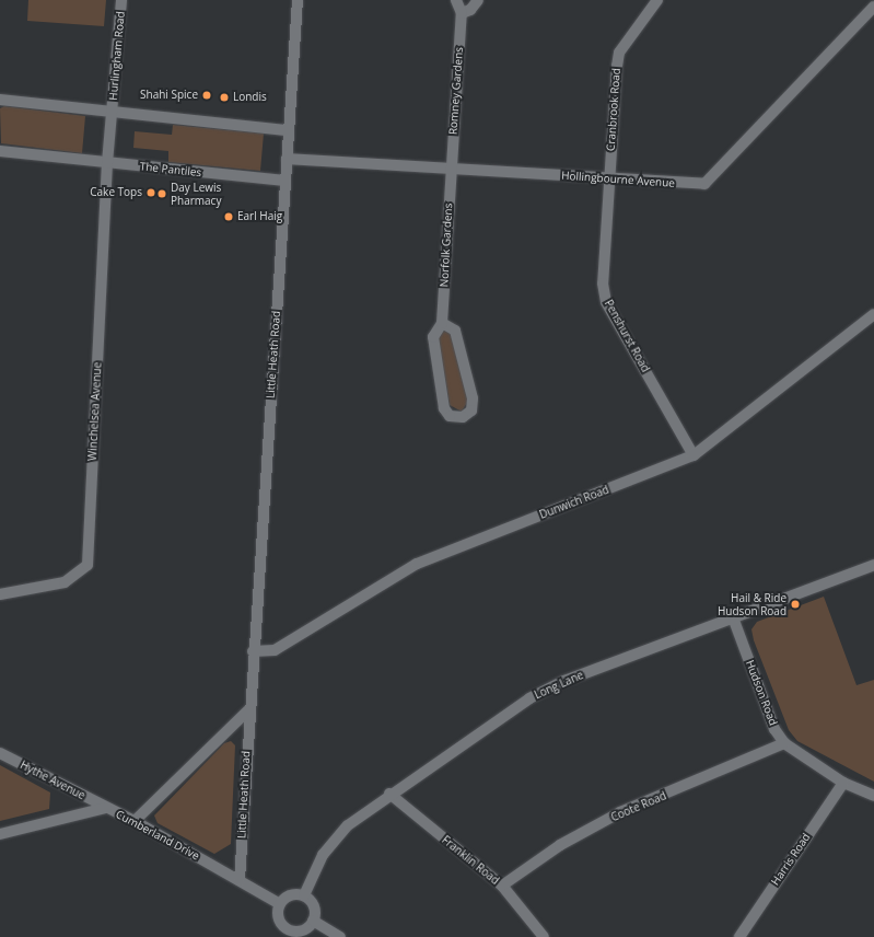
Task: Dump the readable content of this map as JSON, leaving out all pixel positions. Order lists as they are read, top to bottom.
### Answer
{
  "streets": {
    "street": [
      "Hurlingham Road",
      "Romney Gardens",
      "Cranbrook Road",
      "The Pantiles",
      "Hollingbourne Avenue",
      "Norfolk Gardens",
      "Penshurst Road",
      "Little Heath Road",
      "Winchelsea Avenue",
      "Dunwich Road",
      "Long Lane",
      "Hudson Road",
      "Hythe Avenue",
      "Coote Road",
      "Cumberland Drive",
      "Harris Road",
      "Franklin Road"
    ]
  },
  "crossings": [
    ["Romney Gardens", "Hollingbourne Avenue"],
    ["Romney Gardens", "Norfolk Gardens"],
    ["Cranbrook Road", "Hollingbourne Avenue"],
    ["Cranbrook Road", "Penshurst Road"],
    ["The Pantiles", "Little Heath Road"],
    ["The Pantiles", "Winchelsea Avenue"],
    ["Hollingbourne Avenue", "Norfolk Gardens"],
    ["Hollingbourne Avenue", "Penshurst Road"],
    ["Hollingbourne Avenue", "Little Heath Road"],
    ["Penshurst Road", "Dunwich Road"],
    ["Little Heath Road", "Dunwich Road"],
    ["Little Heath Road", "Cumberland Drive"],
    ["Long Lane", "Hudson Road"],
    ["Long Lane", "Cumberland Drive"],
    ["Long Lane", "Franklin Road"],
    ["Hudson Road", "Coote Road"],
    ["Hudson Road", "Harris Road"],
    ["Hythe Avenue", "Cumberland Drive"],
    ["Coote Road", "Franklin Road"]
  ],
  "places": [
    "Shahi Spice",
    "Londis",
    "Cake Tops",
    "Day Lewis Pharmacy",
    "Earl Haig",
    "Hail & Ride Hudson Road"
  ]
}
